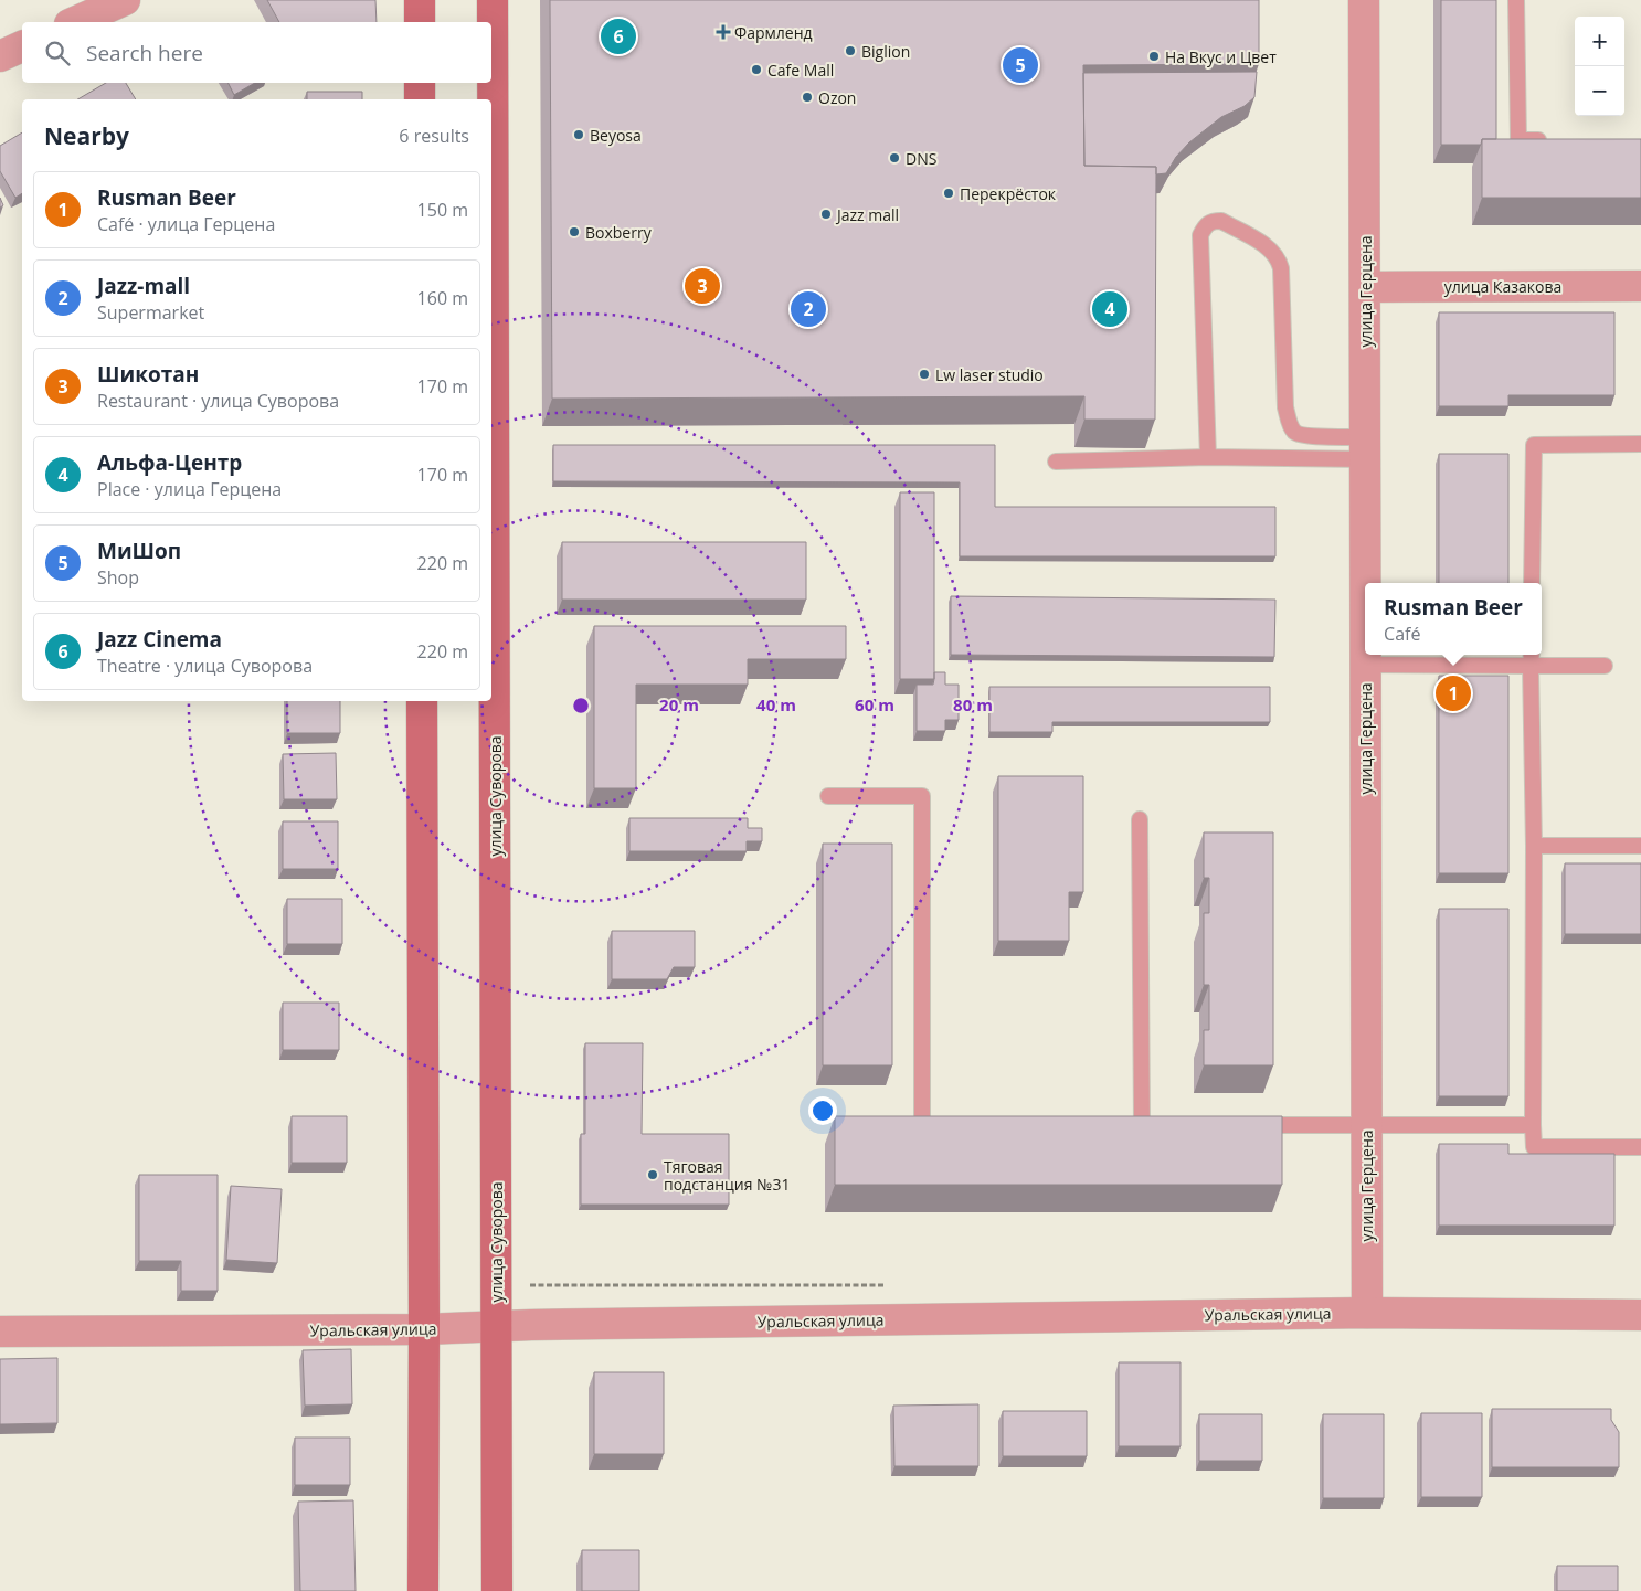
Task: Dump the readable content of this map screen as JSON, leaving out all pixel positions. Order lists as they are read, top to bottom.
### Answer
{
  "streets": {
    "main road": ["улица Суворова"],
    "street": ["улица Казакова", "улица Герцена", "Уральская улица"]
  },
  "crossings": [
    ["улица Казакова", "улица Герцена"],
    ["улица Герцена", "Уральская улица"],
    ["улица Суворова", "Уральская улица"]
  ],
  "places": {
    "health": ["Фармленд"],
    "other": [
      "Biglion",
      "На Вкус и Цвет",
      "Cafe Mall",
      "Ozon",
      "Beyosa",
      "DNS",
      "Перекрёсток",
      "Jazz mall",
      "Boxberry",
      "Lw laser studio",
      "Тяговая подстанция №31"
    ]
  },
  "page": {
    "map_buttons": ["+", "−"],
    "pins": [
      "6",
      "5",
      "3",
      "2",
      "4",
      "1"
    ],
    "search": "Search here",
    "heading": ["Nearby", "6 results"],
    "list": [
      {
        "mark": "1",
        "name": "Rusman Beer",
        "note": "Café · улица Герцена",
        "value": "150 m"
      },
      {
        "mark": "2",
        "name": "Jazz-mall",
        "note": "Supermarket",
        "value": "160 m"
      },
      {
        "mark": "3",
        "name": "Шикотан",
        "note": "Restaurant · улица Суворова",
        "value": "170 m"
      },
      {
        "mark": "4",
        "name": "Альфа-Центр",
        "note": "Place · улица Герцена",
        "value": "170 m"
      },
      {
        "mark": "5",
        "name": "МиШоп",
        "note": "Shop",
        "value": "220 m"
      },
      {
        "mark": "6",
        "name": "Jazz Cinema",
        "note": "Theatre · улица Суворова",
        "value": "220 m"
      }
    ],
    "popup": ["Rusman Beer", "Café"]
  },
  "rings": [
    "20 m",
    "40 m",
    "60 m",
    "80 m"
  ]
}
